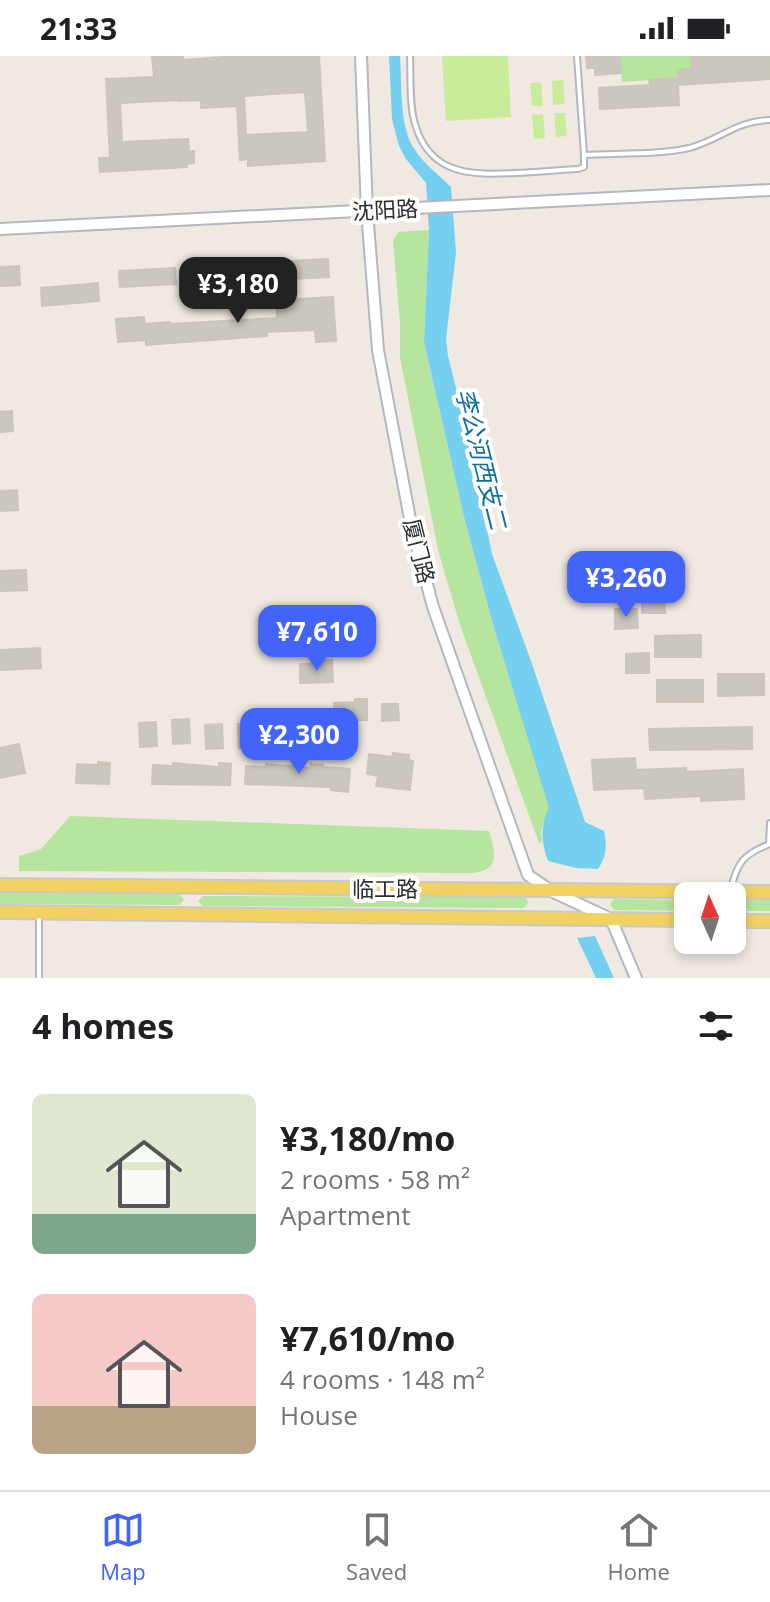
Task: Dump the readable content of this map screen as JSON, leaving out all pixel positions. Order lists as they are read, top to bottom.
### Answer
{
  "streets": {
    "main road": ["临工路"],
    "street": ["沈阳路", "厦门路"]
  },
  "crossings": [
    ["沈阳路", "厦门路"],
    ["厦门路", "临工路"]
  ],
  "water": ["李公河西支二"],
  "north": "top",
  "page": {
    "status": "21:33",
    "price": [
      "¥3,180",
      "¥3,260",
      "¥7,610",
      "¥2,300"
    ],
    "heading": "4 homes",
    "list": [
      {
        "name": "¥3,180/mo",
        "note": "2 rooms · 58 m² · Apartment"
      },
      {
        "name": "¥7,610/mo",
        "note": "4 rooms · 148 m² · House"
      }
    ],
    "tabs": ["Map", "Saved", "Home"]
  }
}
